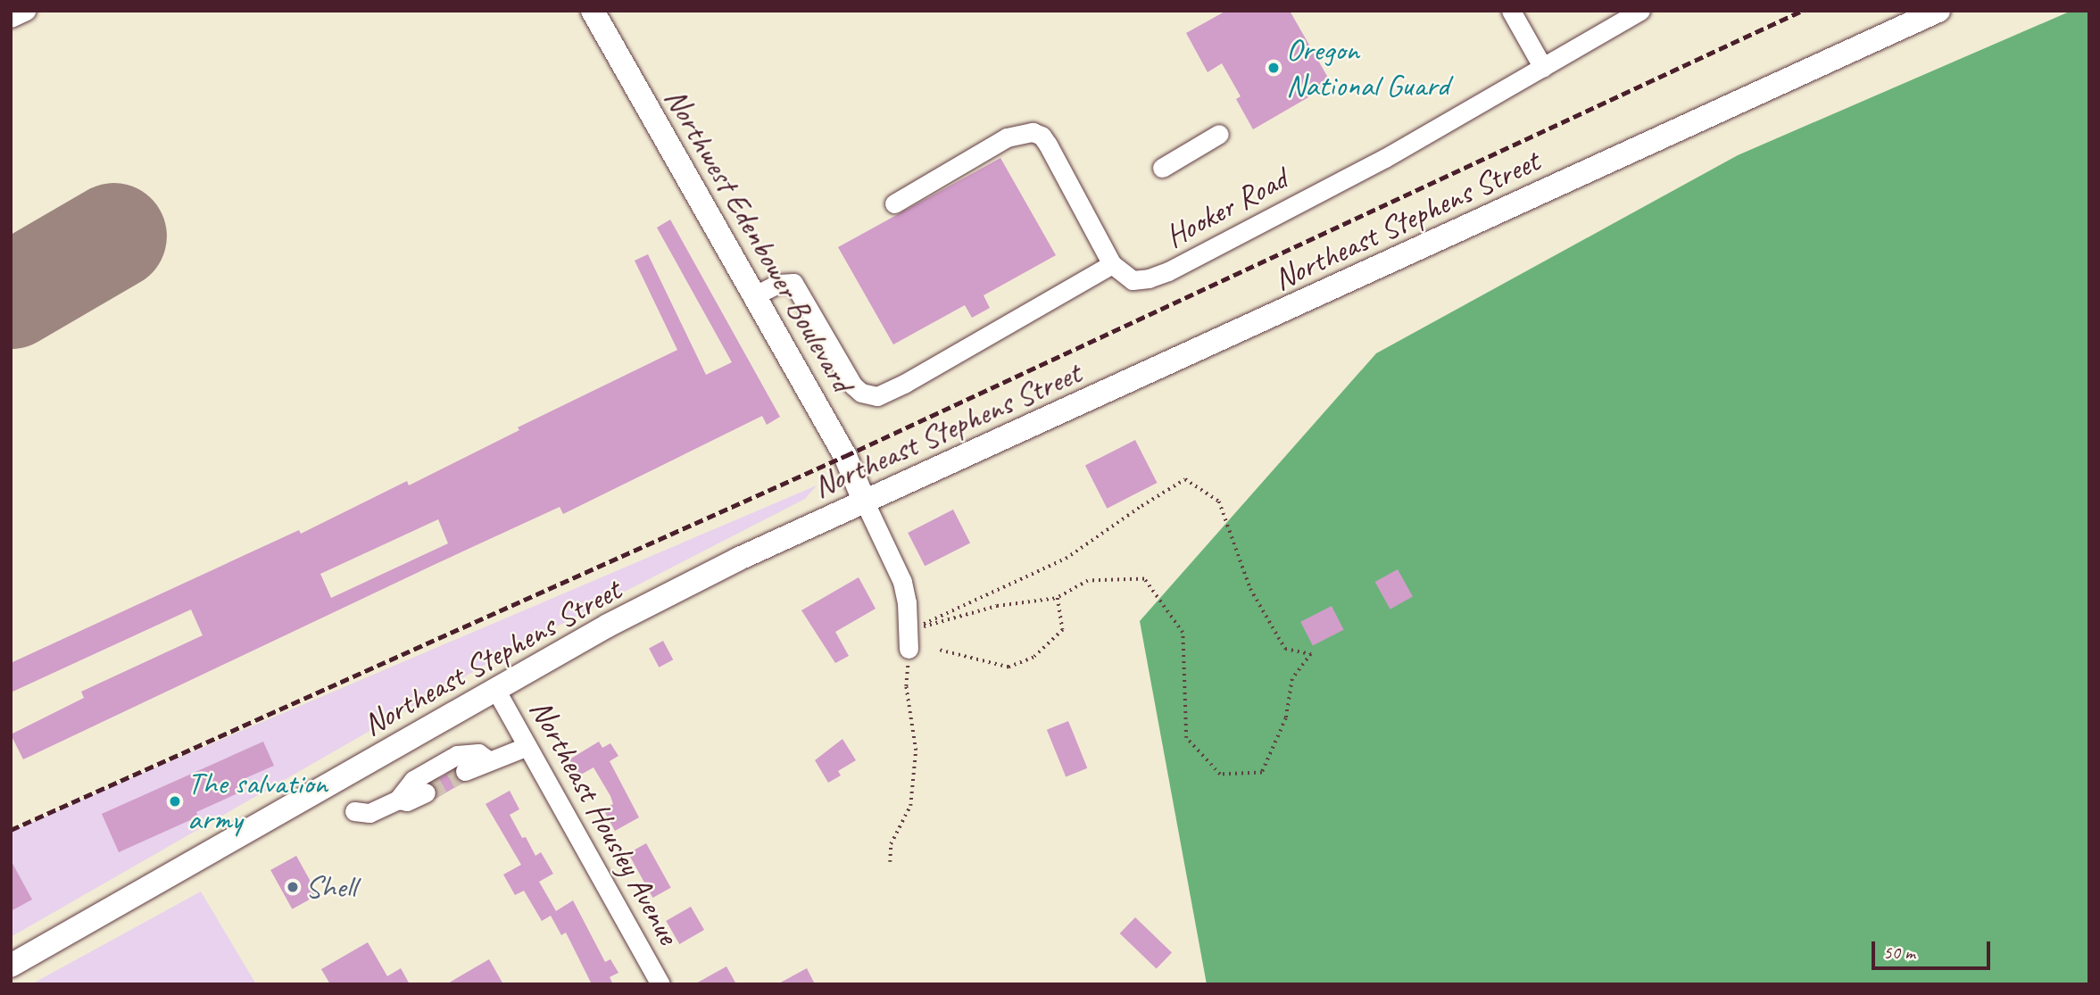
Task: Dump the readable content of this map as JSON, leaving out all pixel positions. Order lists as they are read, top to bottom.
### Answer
{
  "streets": {
    "main road": ["Northeast Stephens Street", "Northwest Edenbower Boulevard"],
    "street": ["Hooker Road", "Northeast Housley Avenue"]
  },
  "crossings": [
    ["Northeast Stephens Street", "Northwest Edenbower Boulevard"],
    ["Northeast Stephens Street", "Northeast Housley Avenue"]
  ],
  "places": ["Oregon National Guard", "The salvation army", "Shell"],
  "scale_bar": "50 m"
}
